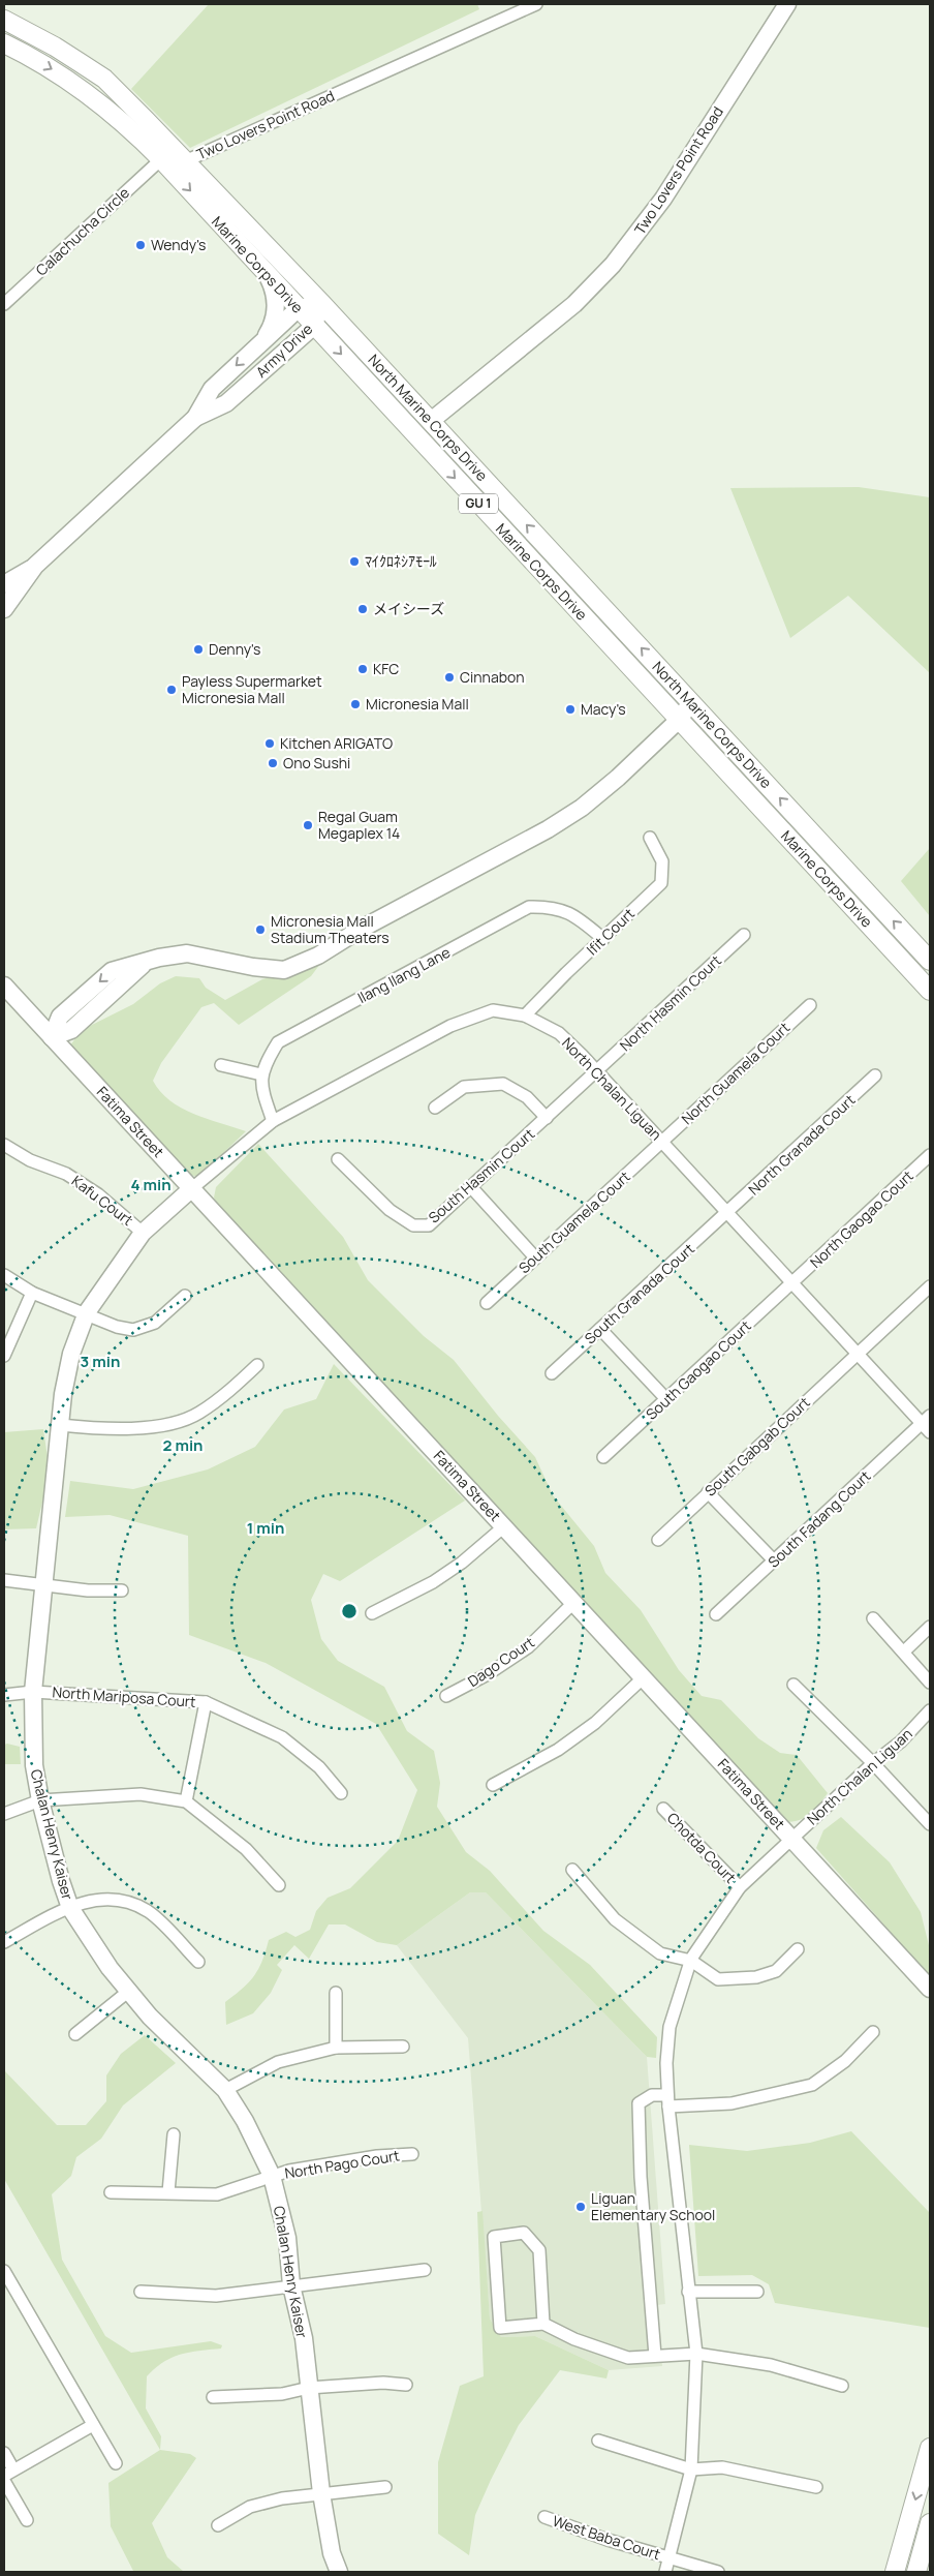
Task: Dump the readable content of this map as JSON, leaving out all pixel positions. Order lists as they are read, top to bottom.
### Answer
{
  "streets": {
    "main road": [
      "Two Lovers Point Road",
      "Marine Corps Drive",
      "Army Drive",
      "North Marine Corps Drive",
      "GU 1",
      "Fatima Street",
      "Chalan Henry Kaiser"
    ],
    "street": [
      "Calachucha Circle",
      "Ifit Court",
      "Ilang Ilang Lane",
      "North Hasmin Court",
      "North Guamela Court",
      "North Chalan Liguan",
      "North Granada Court",
      "South Hasmin Court",
      "Kafu Court",
      "North Gaogao Court",
      "South Guamela Court",
      "South Granada Court",
      "South Gaogao Court",
      "South Gabgab Court",
      "South Fadang Court",
      "Dago Court",
      "North Mariposa Court",
      "Chotda Court",
      "North Pago Court",
      "West Baba Court"
    ]
  },
  "crossings": [
    ["Two Lovers Point Road", "Marine Corps Drive"],
    ["Two Lovers Point Road", "North Marine Corps Drive"],
    ["Calachucha Circle", "Marine Corps Drive"],
    ["Marine Corps Drive", "Army Drive"],
    ["Army Drive", "North Marine Corps Drive"],
    ["Ifit Court", "Ilang Ilang Lane"],
    ["Ifit Court", "North Chalan Liguan"],
    ["North Hasmin Court", "North Chalan Liguan"],
    ["North Hasmin Court", "South Hasmin Court"],
    ["North Guamela Court", "North Chalan Liguan"],
    ["North Guamela Court", "South Guamela Court"],
    ["North Chalan Liguan", "Fatima Street"],
    ["North Chalan Liguan", "North Granada Court"],
    ["North Chalan Liguan", "South Hasmin Court"],
    ["North Chalan Liguan", "North Gaogao Court"],
    ["North Chalan Liguan", "South Guamela Court"],
    ["North Chalan Liguan", "South Granada Court"],
    ["North Chalan Liguan", "South Gaogao Court"],
    ["North Chalan Liguan", "South Gabgab Court"],
    ["North Chalan Liguan", "South Fadang Court"],
    ["North Chalan Liguan", "Chalan Henry Kaiser"],
    ["North Chalan Liguan", "Chotda Court"],
    ["North Chalan Liguan", "West Baba Court"],
    ["Fatima Street", "Dago Court"],
    ["Fatima Street", "Chalan Henry Kaiser"],
    ["North Granada Court", "South Granada Court"],
    ["Kafu Court", "Chalan Henry Kaiser"],
    ["North Gaogao Court", "South Gaogao Court"],
    ["North Mariposa Court", "Chalan Henry Kaiser"],
    ["Chalan Henry Kaiser", "North Pago Court"]
  ],
  "one_way": ["Marine Corps Drive", "North Marine Corps Drive"],
  "places": [
    "Wendy's",
    "ﾏｲｸﾛﾈｼｱﾓｰﾙ",
    "メイシーズ",
    "Denny's",
    "KFC",
    "Cinnabon",
    "Payless Supermarket Micronesia Mall",
    "Micronesia Mall",
    "Macy's",
    "Kitchen ARIGATO",
    "Ono Sushi",
    "Regal Guam Megaplex 14",
    "Micronesia Mall Stadium Theaters",
    "Liguan Elementary School"
  ],
  "rings": [
    "4 min",
    "3 min",
    "2 min",
    "1 min"
  ]
}
